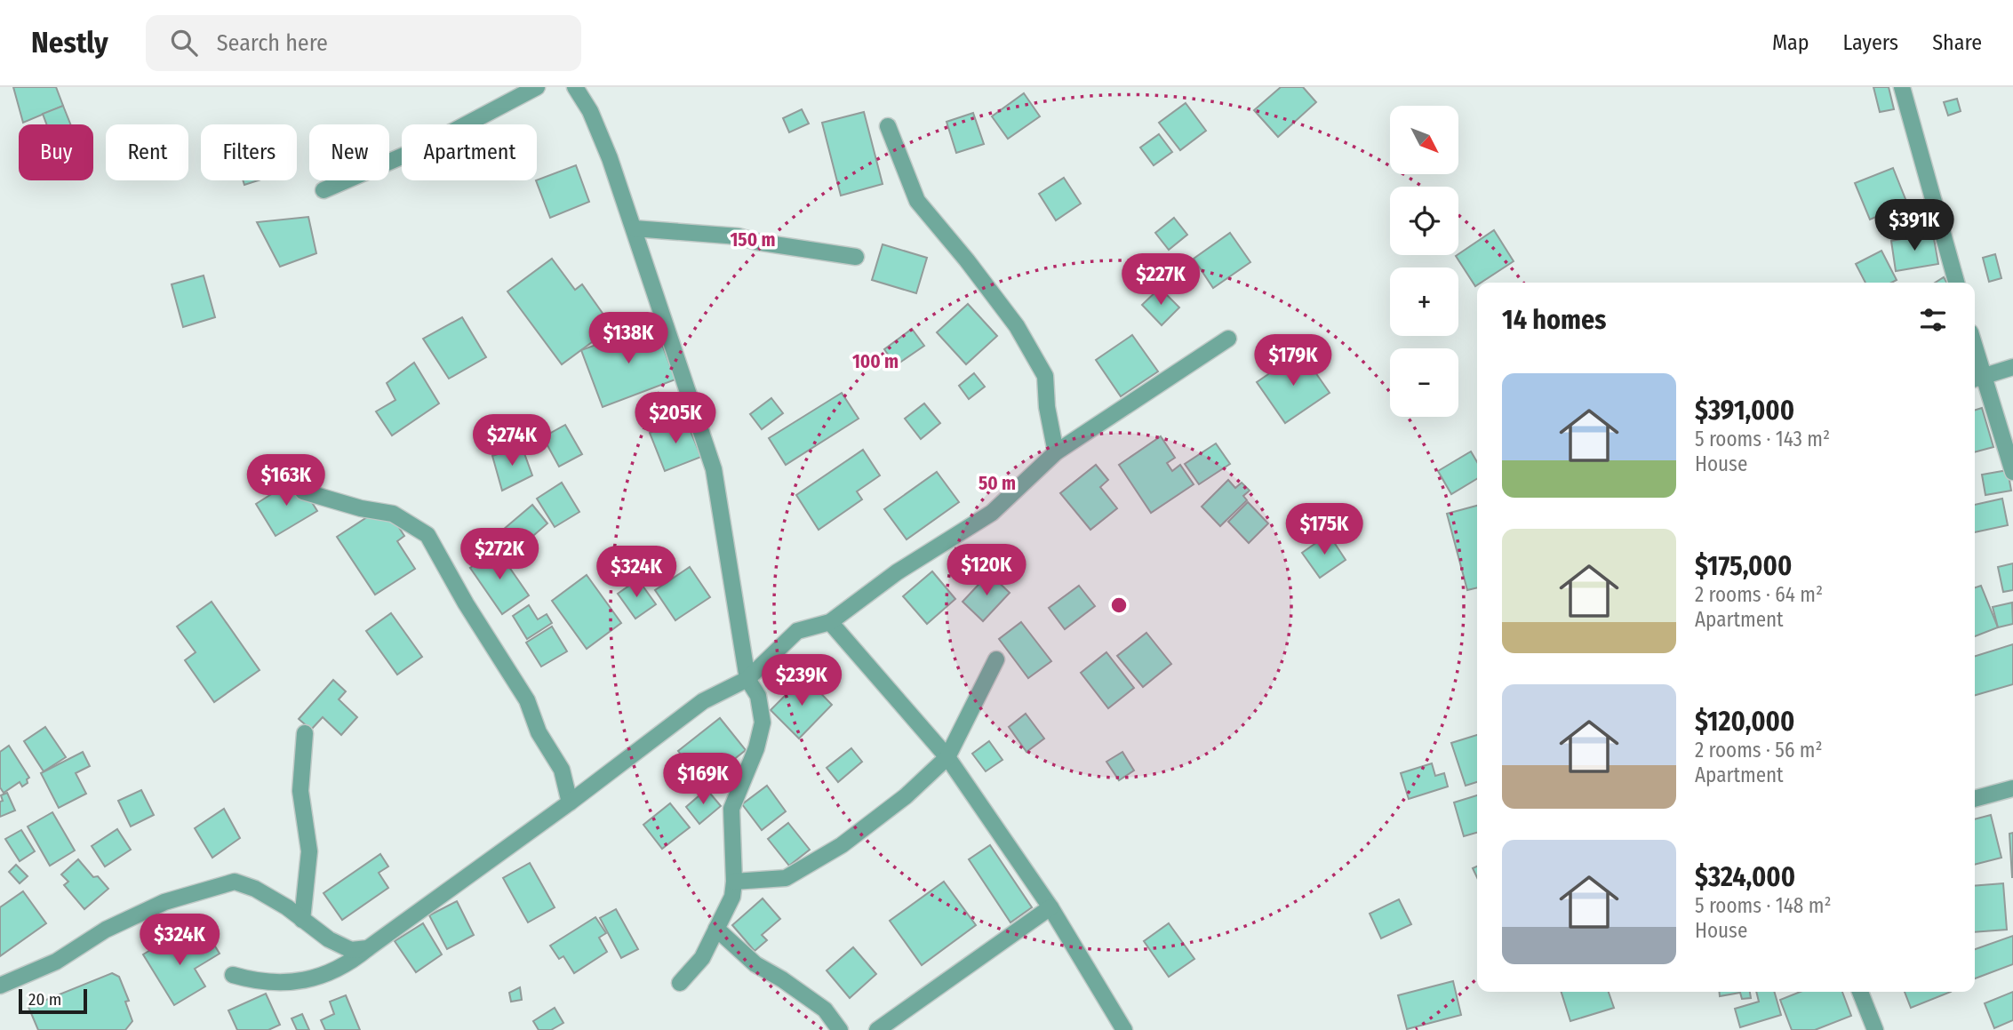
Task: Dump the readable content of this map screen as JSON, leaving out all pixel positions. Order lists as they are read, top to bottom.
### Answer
{
  "scale_bar": "20 m",
  "north": "bottom right",
  "page": {
    "header": "Nestly",
    "search": "Search here",
    "nav": ["Map", "Layers", "Share"],
    "map_buttons": ["+", "−"],
    "chip": [
      "Buy",
      "Rent",
      "Filters",
      "New",
      "Apartment"
    ],
    "price": [
      "$391K",
      "$227K",
      "$138K",
      "$179K",
      "$205K",
      "$274K",
      "$163K",
      "$175K",
      "$272K",
      "$120K",
      "$324K",
      "$239K",
      "$169K",
      "$324K"
    ],
    "heading": "14 homes",
    "list": [
      {
        "name": "$391,000",
        "note": "5 rooms · 143 m² · House"
      },
      {
        "name": "$175,000",
        "note": "2 rooms · 64 m² · Apartment"
      },
      {
        "name": "$120,000",
        "note": "2 rooms · 56 m² · Apartment"
      },
      {
        "name": "$324,000",
        "note": "5 rooms · 148 m² · House"
      }
    ],
    "scale": "20 m"
  },
  "rings": ["150 m", "100 m", "50 m"]
}
